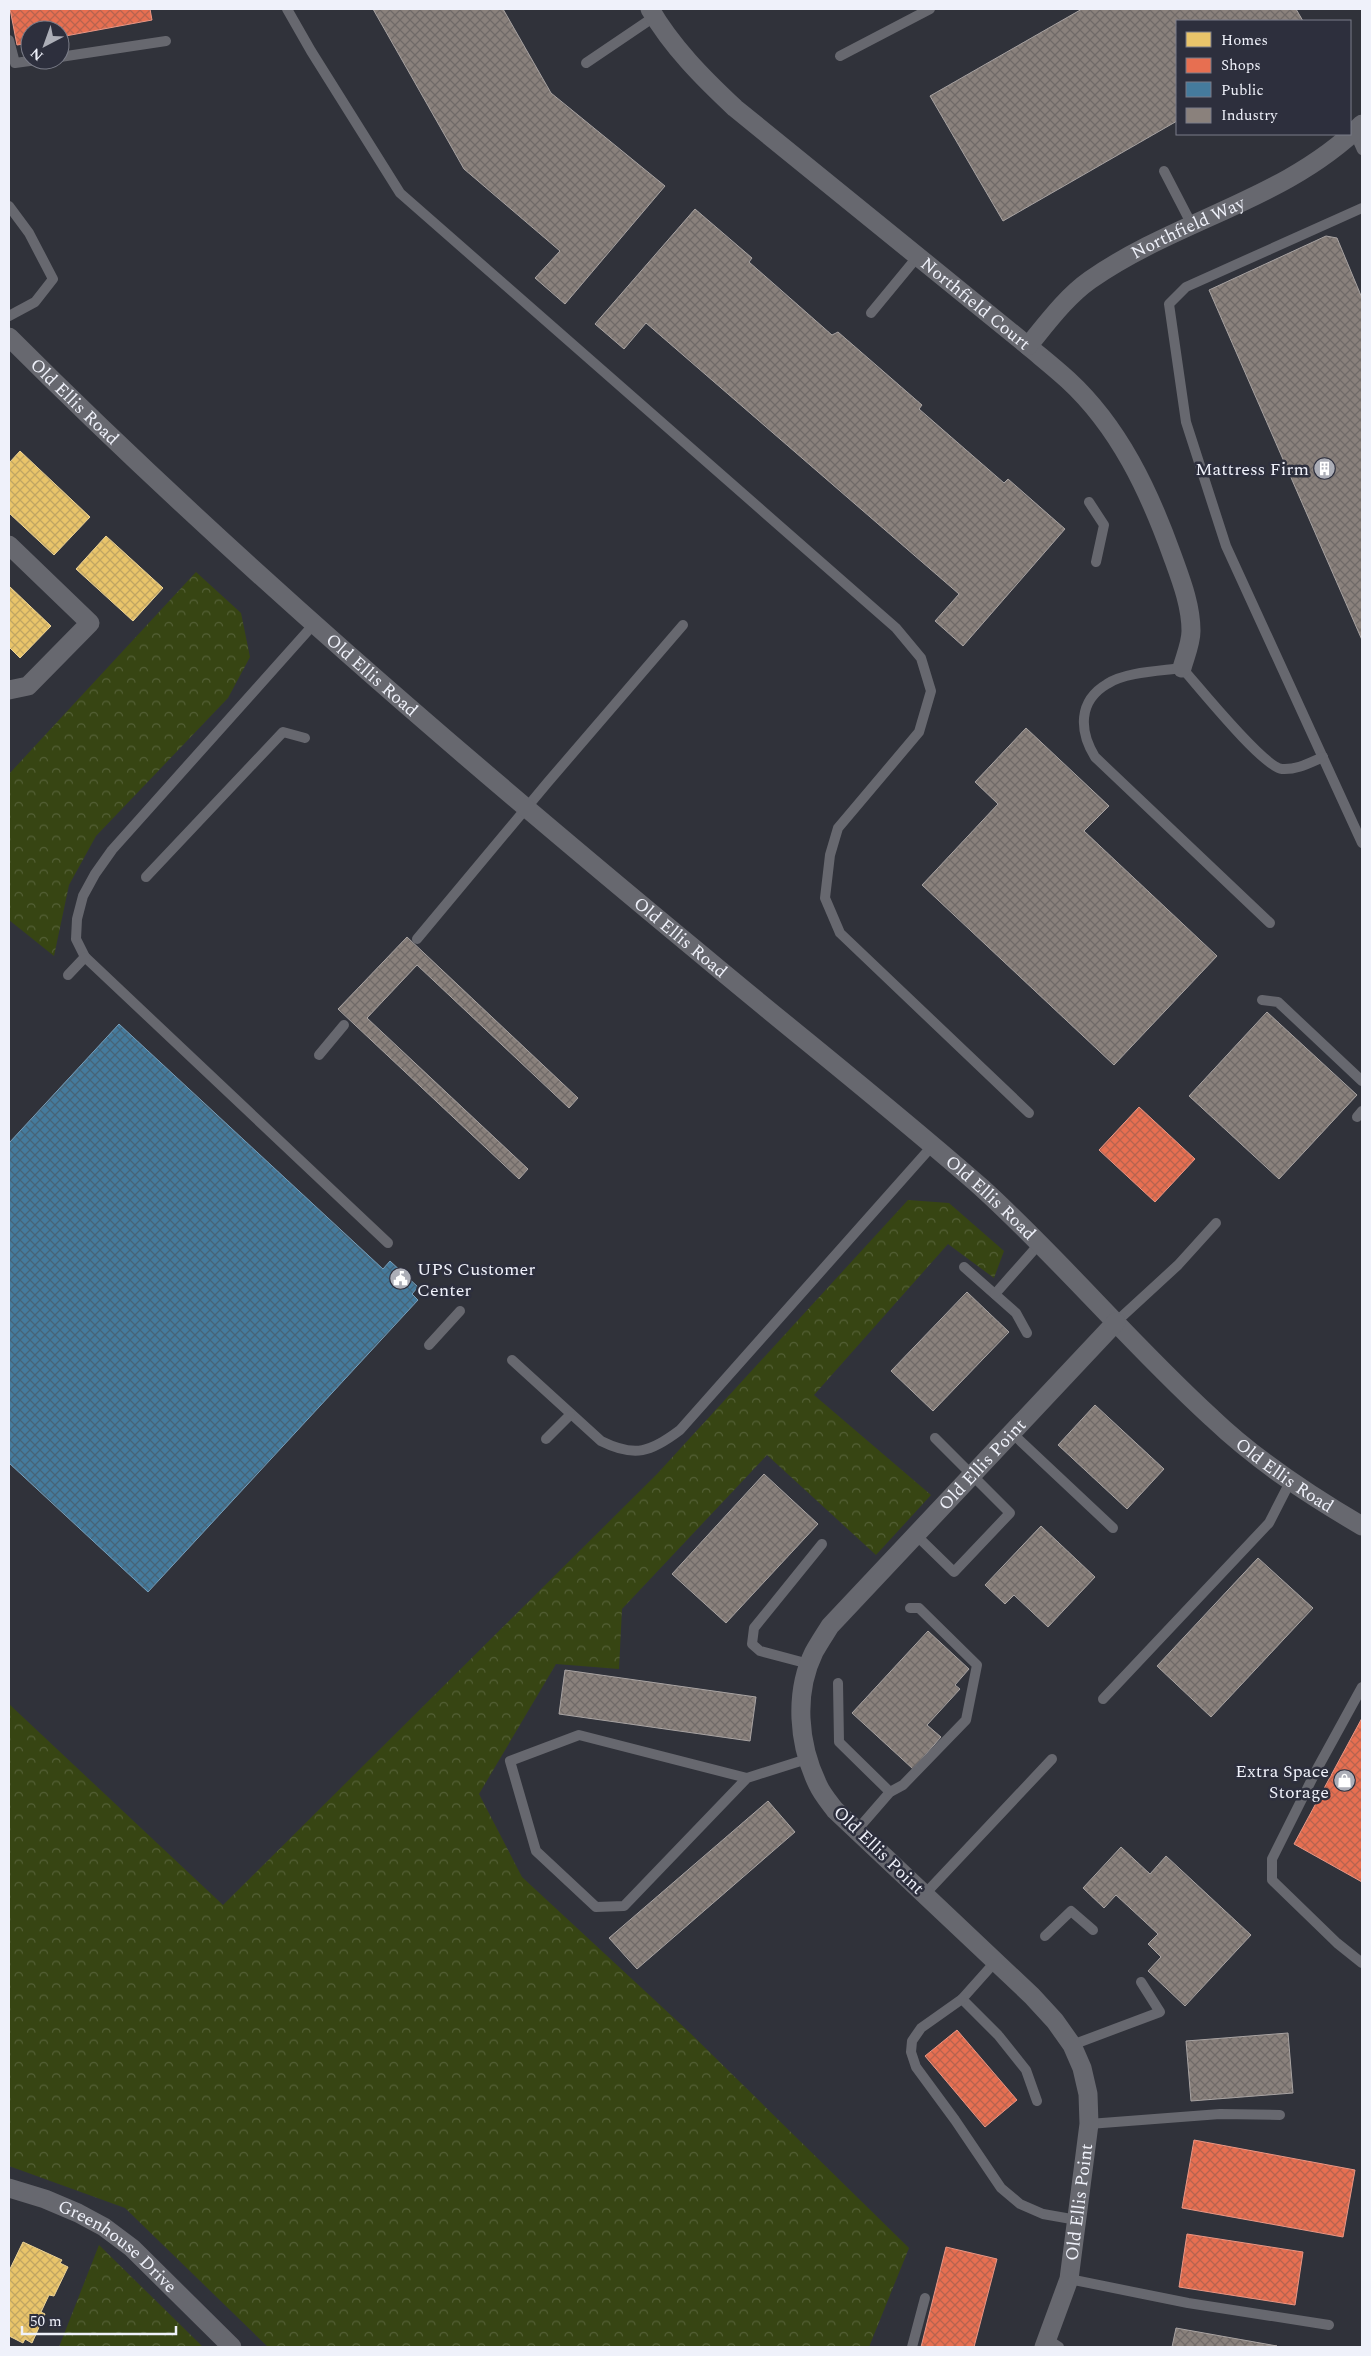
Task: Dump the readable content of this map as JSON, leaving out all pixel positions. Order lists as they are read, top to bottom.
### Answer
{
  "streets": {
    "street": [
      "Northfield Way",
      "Northfield Court",
      "Old Ellis Road",
      "Old Ellis Point",
      "Greenhouse Drive"
    ]
  },
  "crossings": [
    ["Northfield Way", "Northfield Court"],
    ["Old Ellis Road", "Old Ellis Point"]
  ],
  "places": {
    "building": ["Mattress Firm"],
    "public building": ["UPS Customer Center"],
    "shop": ["Extra Space Storage"]
  },
  "legend": [
    "Homes",
    "Shops",
    "Public",
    "Industry"
  ],
  "scale_bar": "50 m",
  "north": "bottom left"
}
